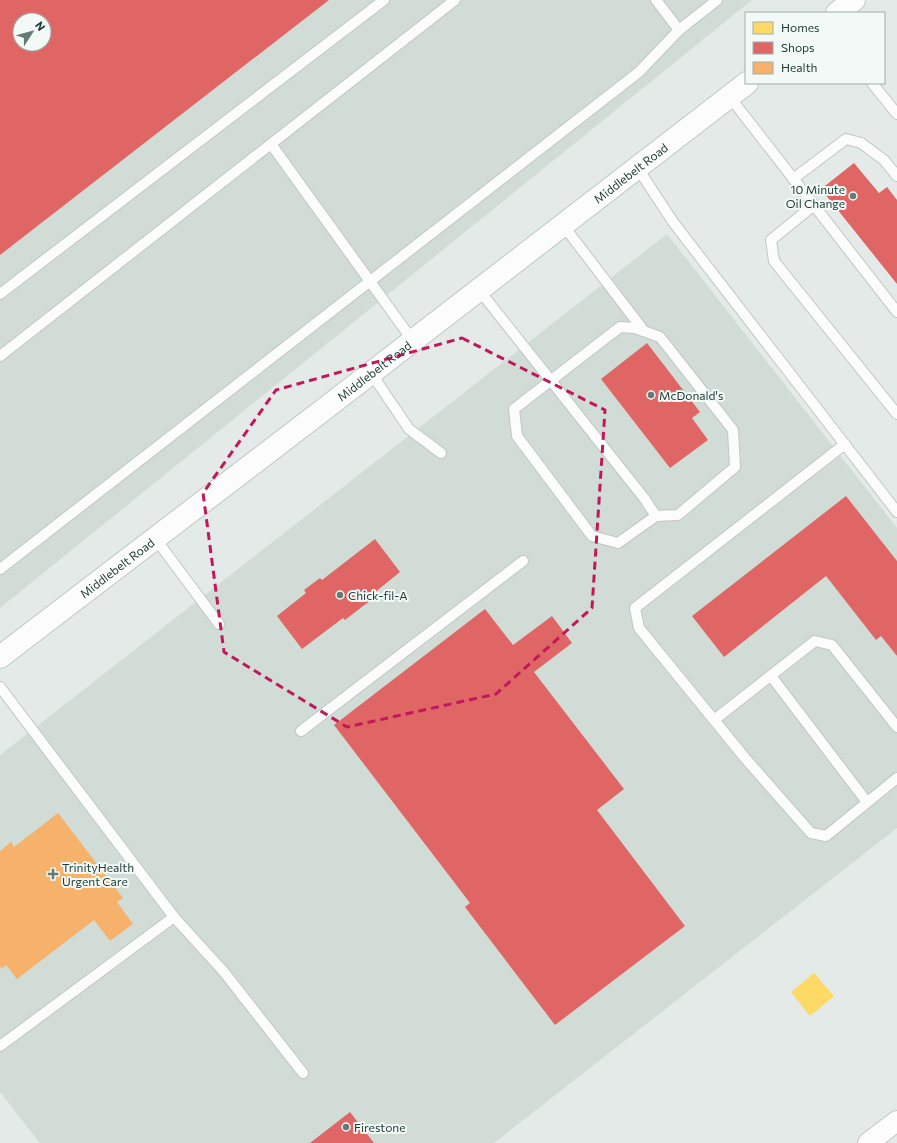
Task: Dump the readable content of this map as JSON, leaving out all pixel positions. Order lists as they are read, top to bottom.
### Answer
{
  "streets": {
    "main road": ["Middlebelt Road"]
  },
  "places": {
    "other": [
      "10 Minute Oil Change",
      "McDonald's",
      "Chick-fil-A",
      "Firestone"
    ],
    "health": ["TrinityHealth Urgent Care"]
  },
  "legend": ["Homes", "Shops", "Health"],
  "north": "top right"
}
